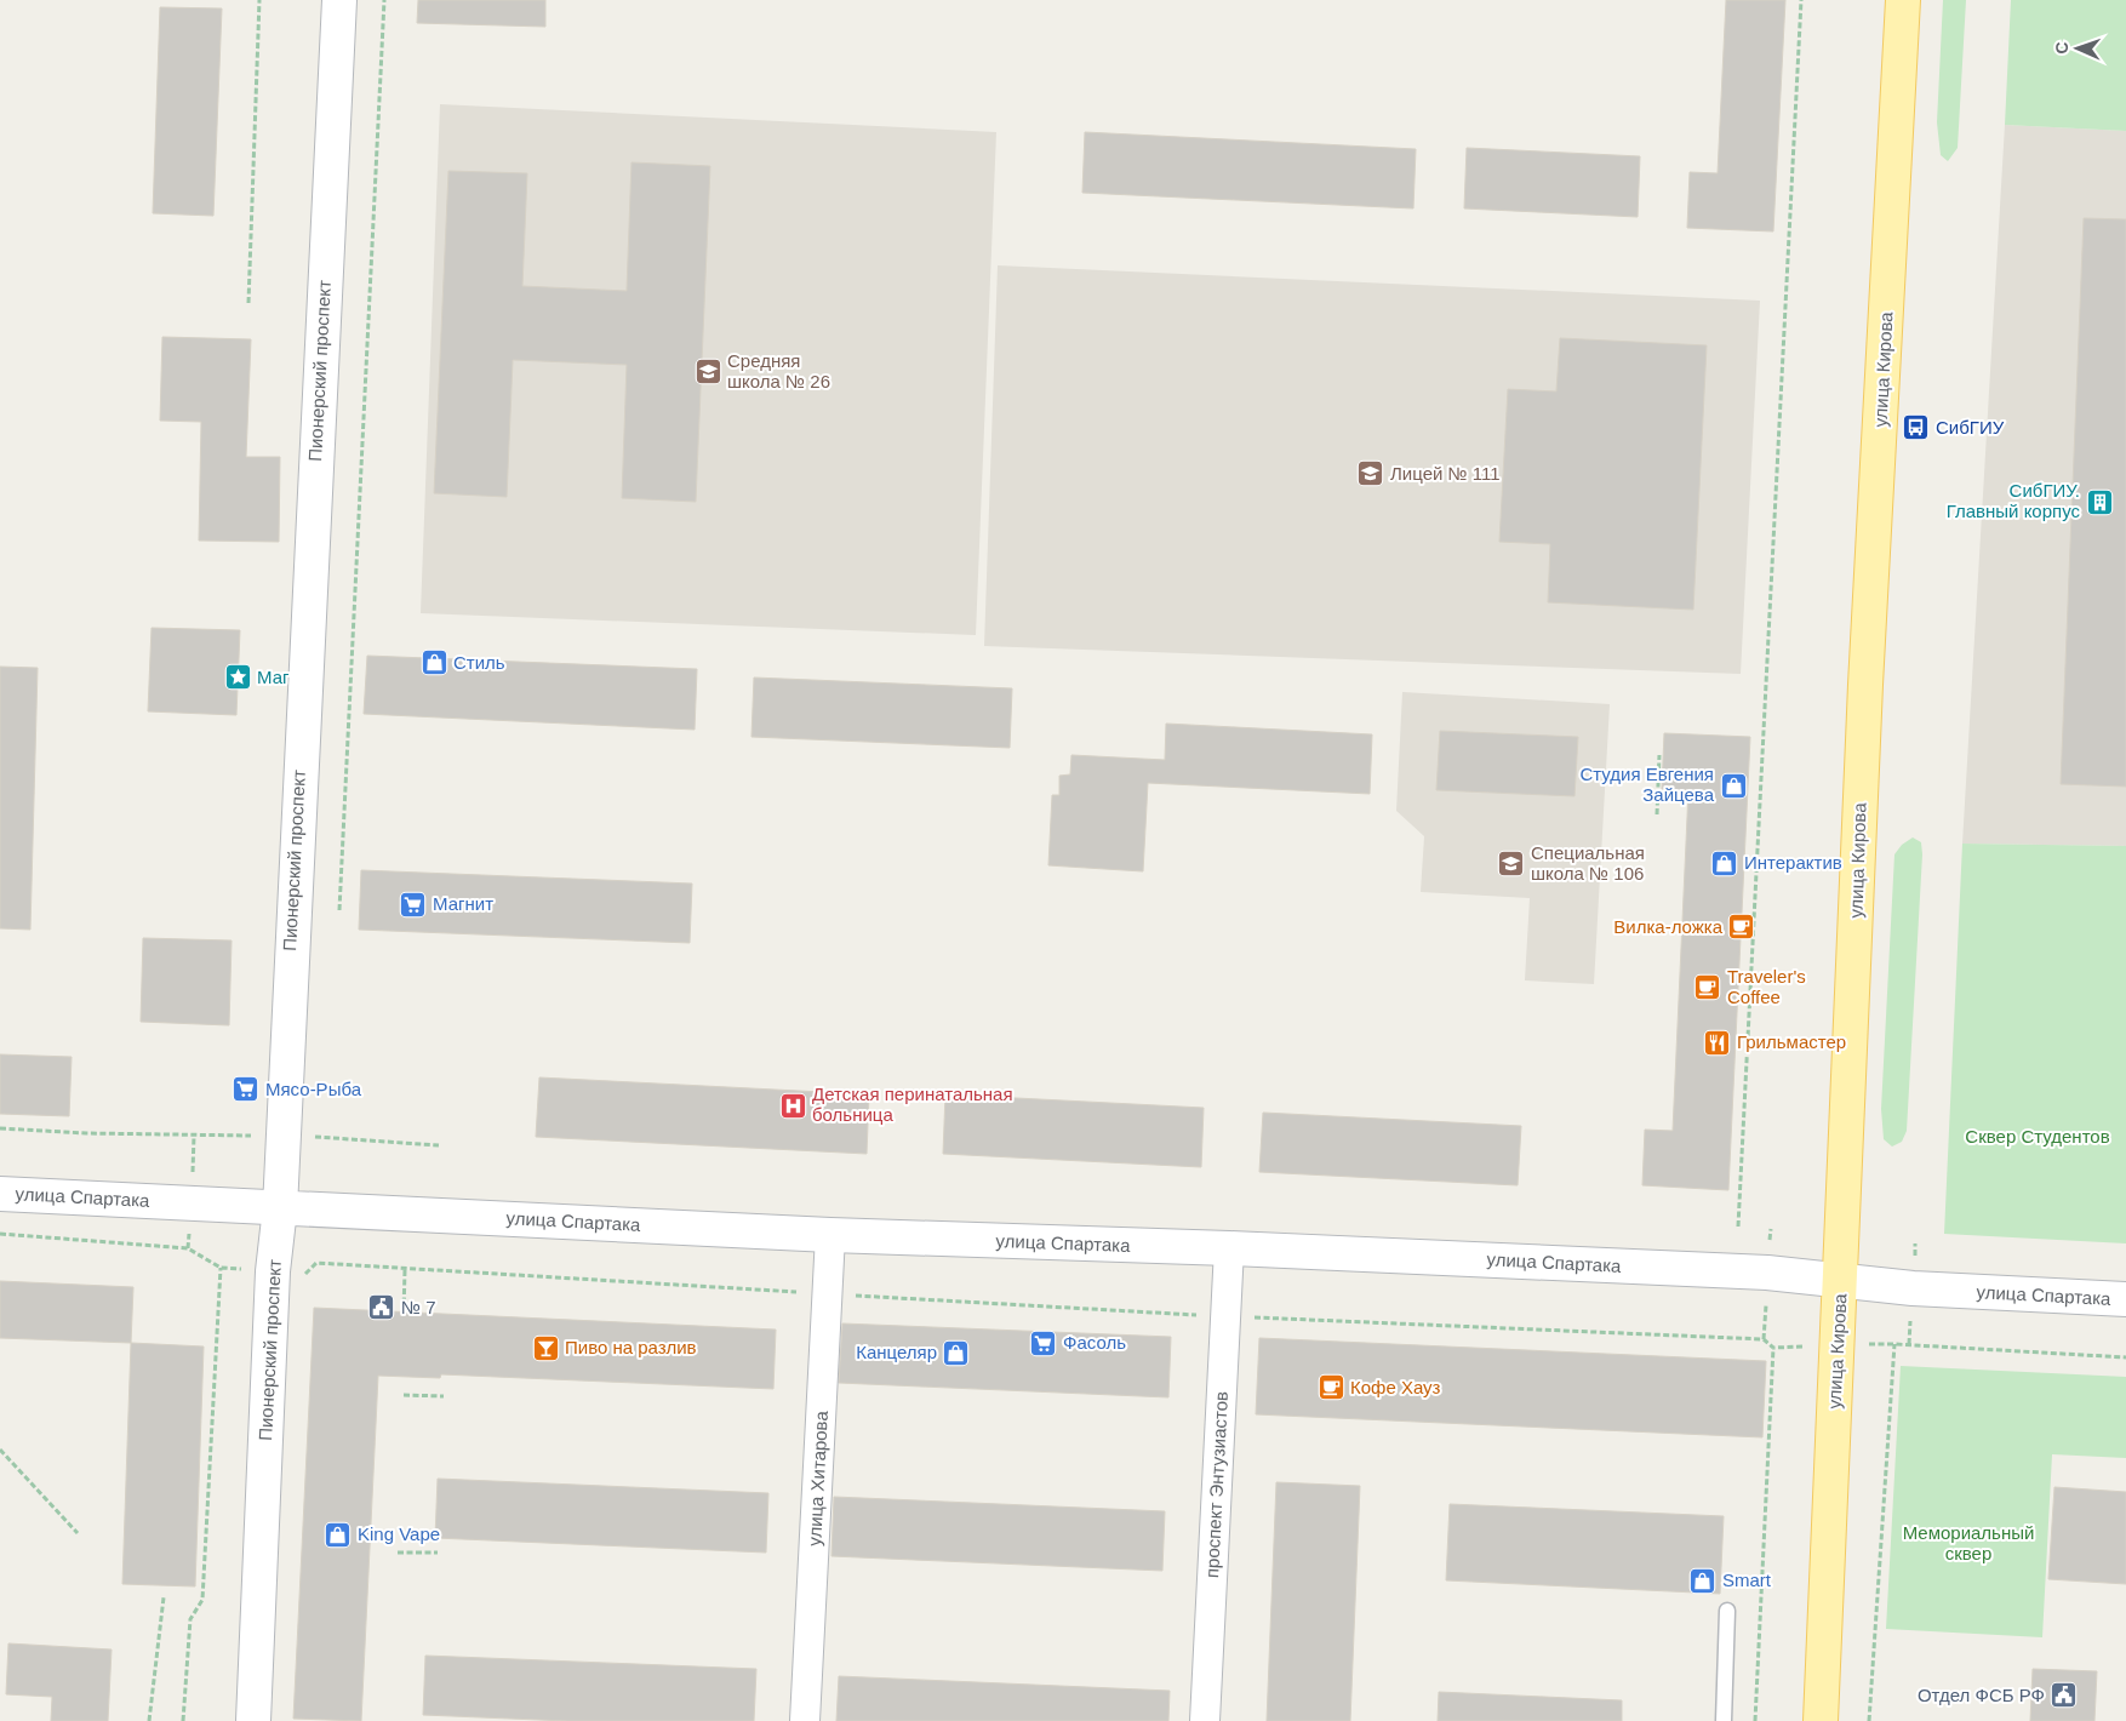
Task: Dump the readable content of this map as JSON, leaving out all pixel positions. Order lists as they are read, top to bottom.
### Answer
{
  "streets": {
    "main road": ["улица Кирова"],
    "street": [
      "Пионерский проспект",
      "улица Спартака",
      "улица Хитарова",
      "проспект Энтузиастов"
    ]
  },
  "crossings": [
    ["улица Кирова", "улица Спартака"],
    ["Пионерский проспект", "улица Спартака"],
    ["улица Спартака", "улица Хитарова"],
    ["улица Спартака", "проспект Энтузиастов"]
  ],
  "parks": ["Сквер Студентов", "Мемориальный сквер"],
  "places": {
    "school or university": ["Средняя школа № 26", "Лицей № 111", "Специальная школа № 106"],
    "bus stop": ["СибГИУ"],
    "building": ["СибГИУ. Главный корпус"],
    "shop": [
      "Стиль",
      "Студия Евгения Зайцева",
      "Интерактив",
      "Канцеляр",
      "King Vape",
      "Smart"
    ],
    "place": ["Маг"],
    "supermarket": ["Магнит", "Мясо-Рыба", "Фасоль"],
    "cafe": ["Вилка-ложка", "Traveler's Coffee", "Кофе Хауз"],
    "restaurant": ["Грильмастер"],
    "hospital": ["Детская перинатальная больница"],
    "public building": ["№ 7", "Отдел ФСБ РФ"],
    "bar": ["Пиво на разлив"]
  },
  "north": "left"
}
